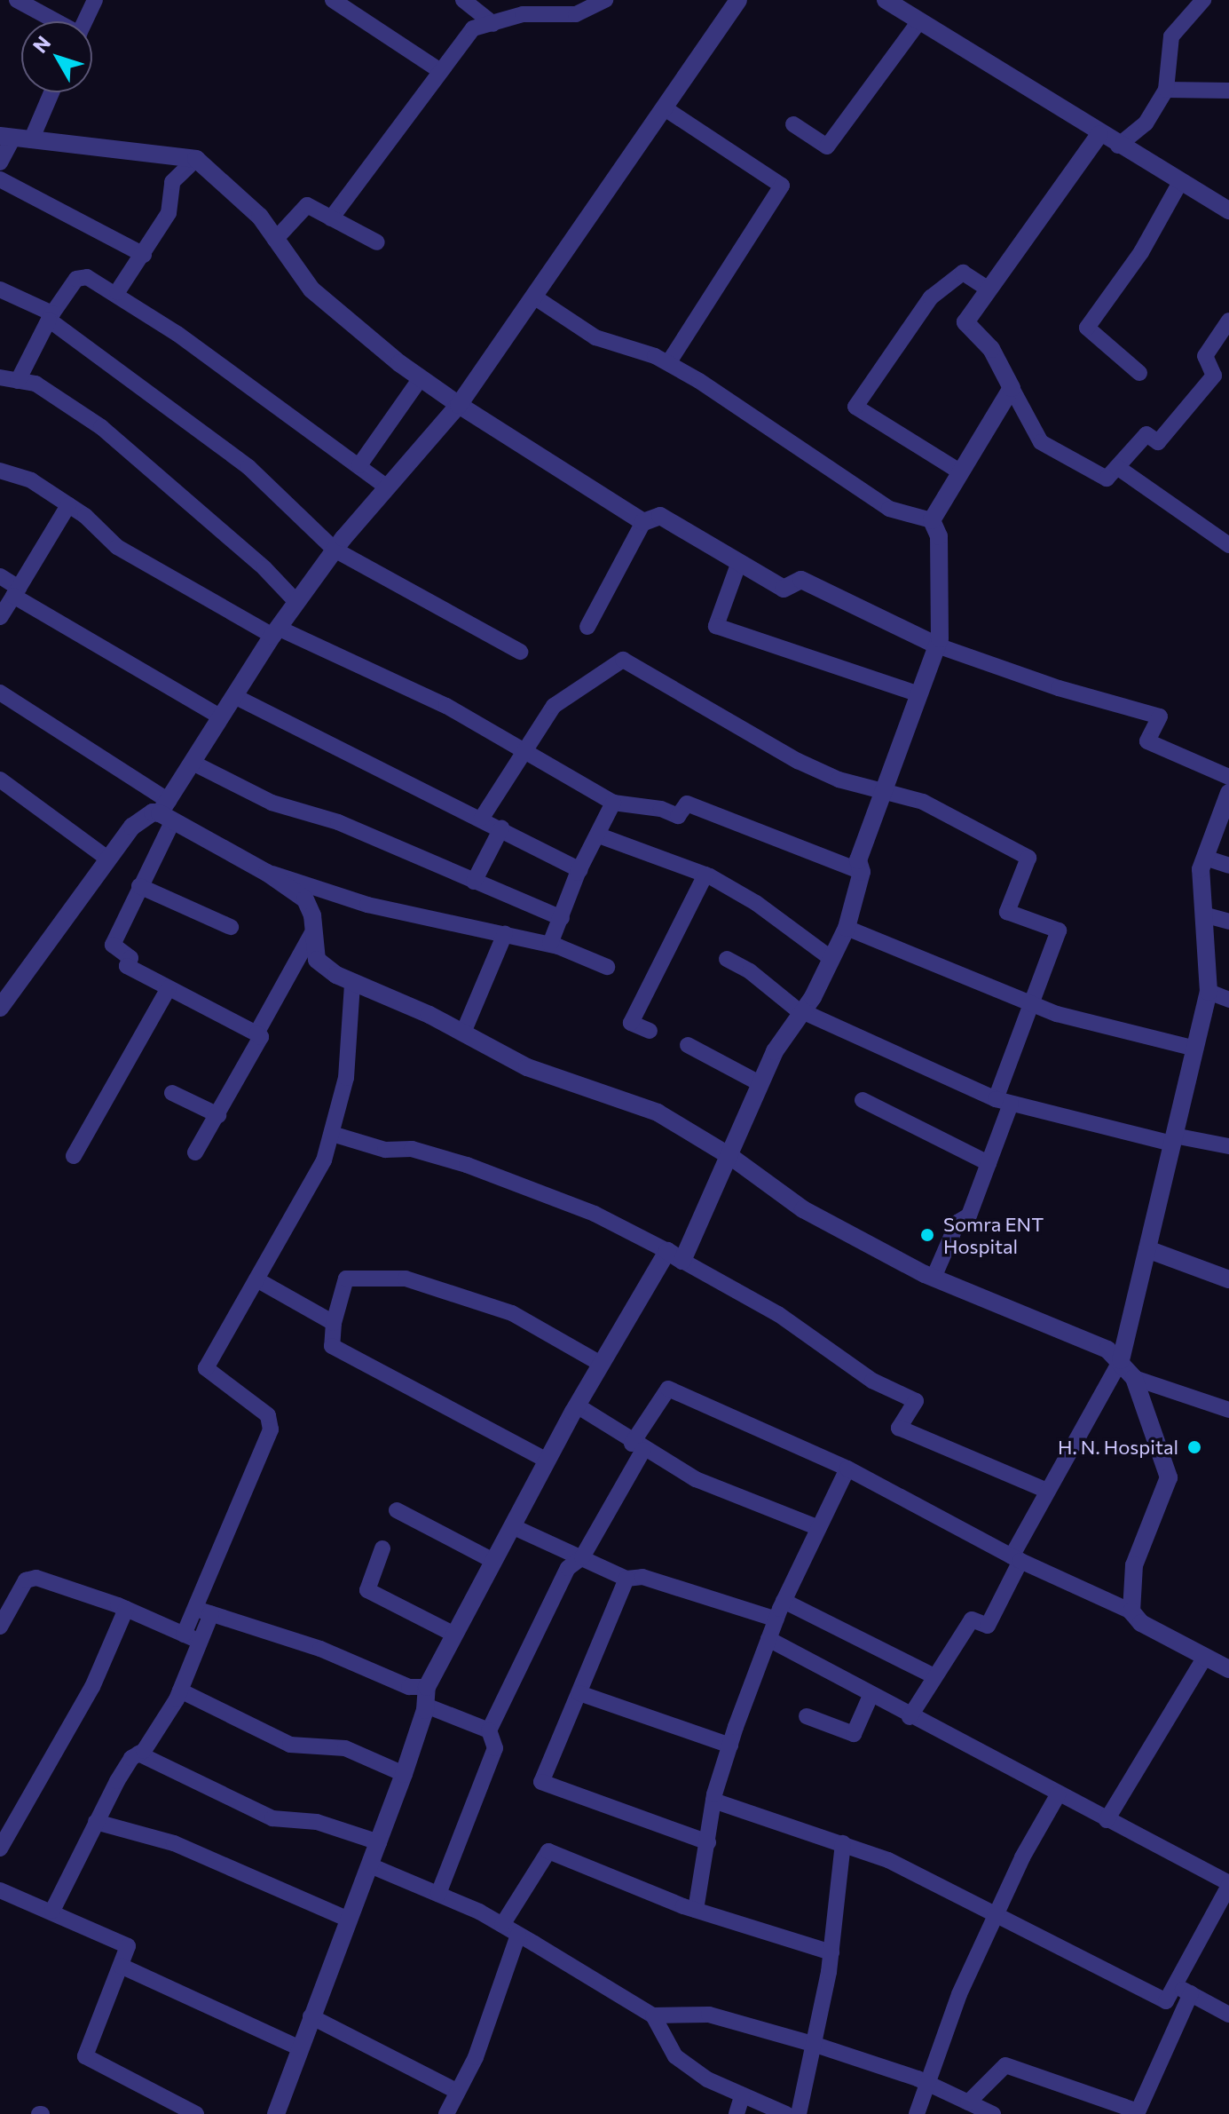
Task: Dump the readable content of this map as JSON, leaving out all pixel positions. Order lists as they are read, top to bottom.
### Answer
{
  "places": ["Somra ENT Hospital", "H. N. Hospital"],
  "north": "top left"
}
